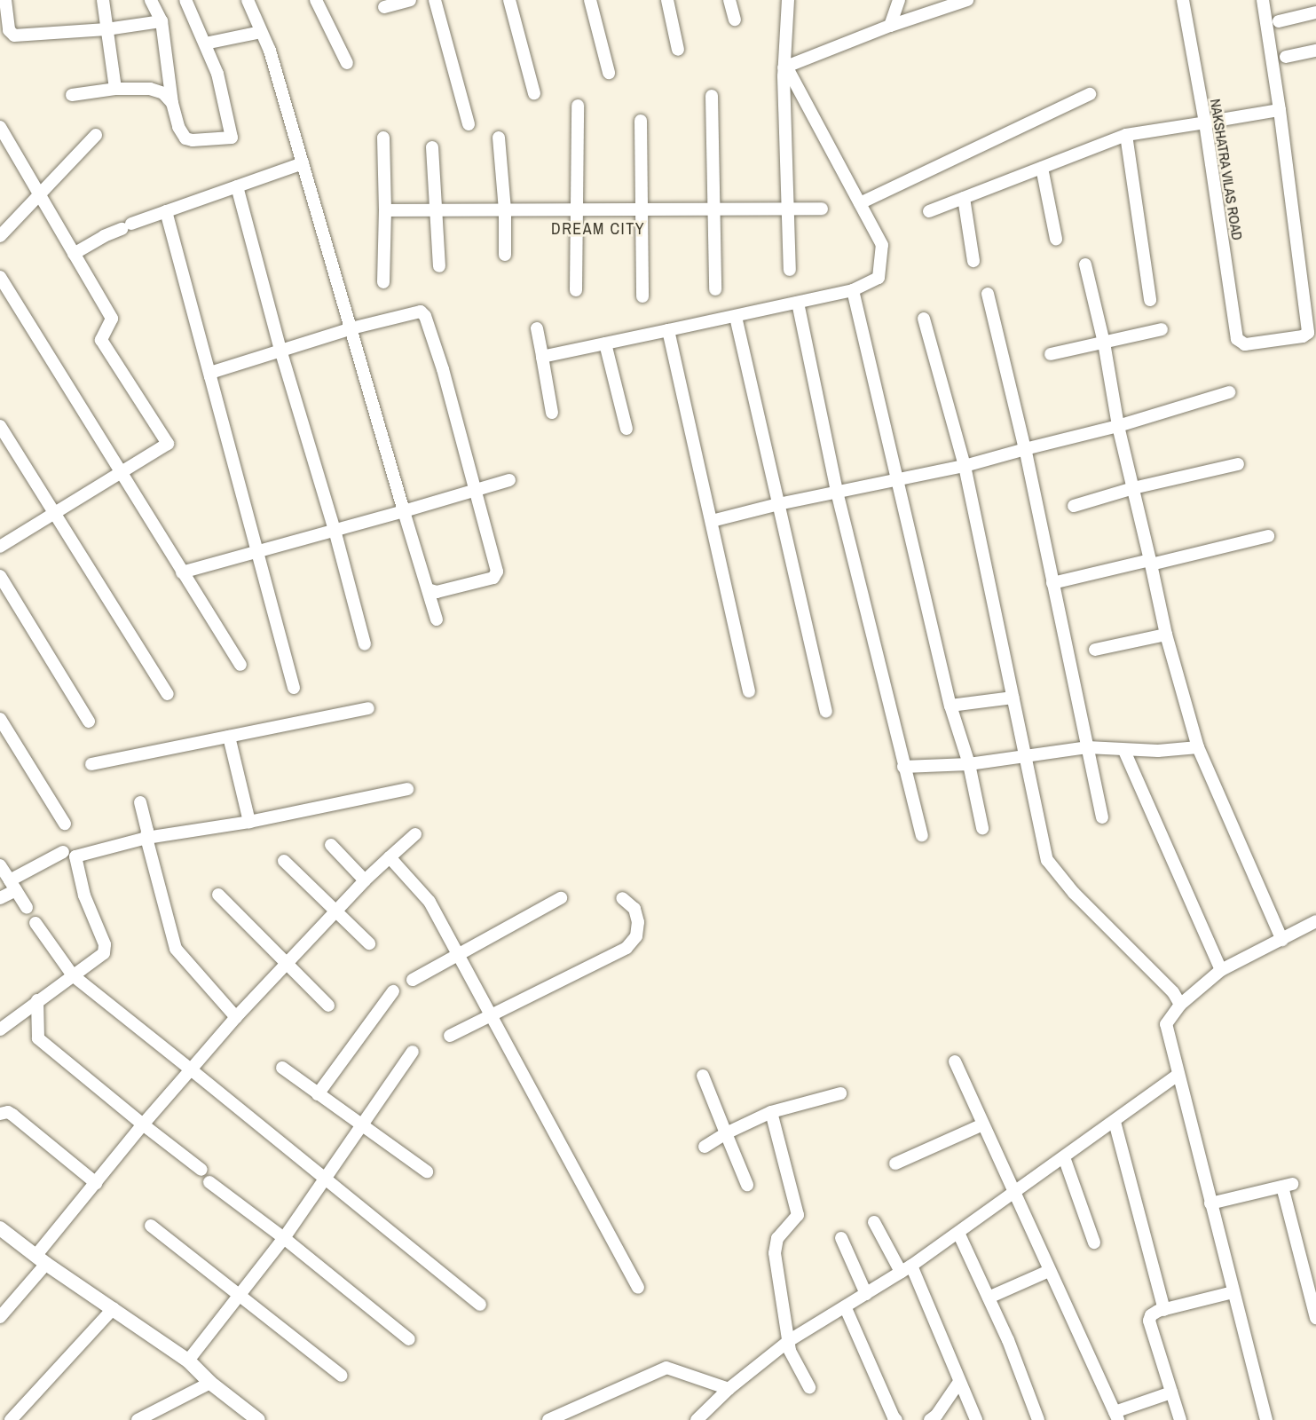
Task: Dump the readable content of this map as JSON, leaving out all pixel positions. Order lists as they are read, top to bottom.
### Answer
{
  "streets": {
    "street": ["NAKSHATRA VILAS ROAD"]
  },
  "districts": ["DREAM CITY"]
}
